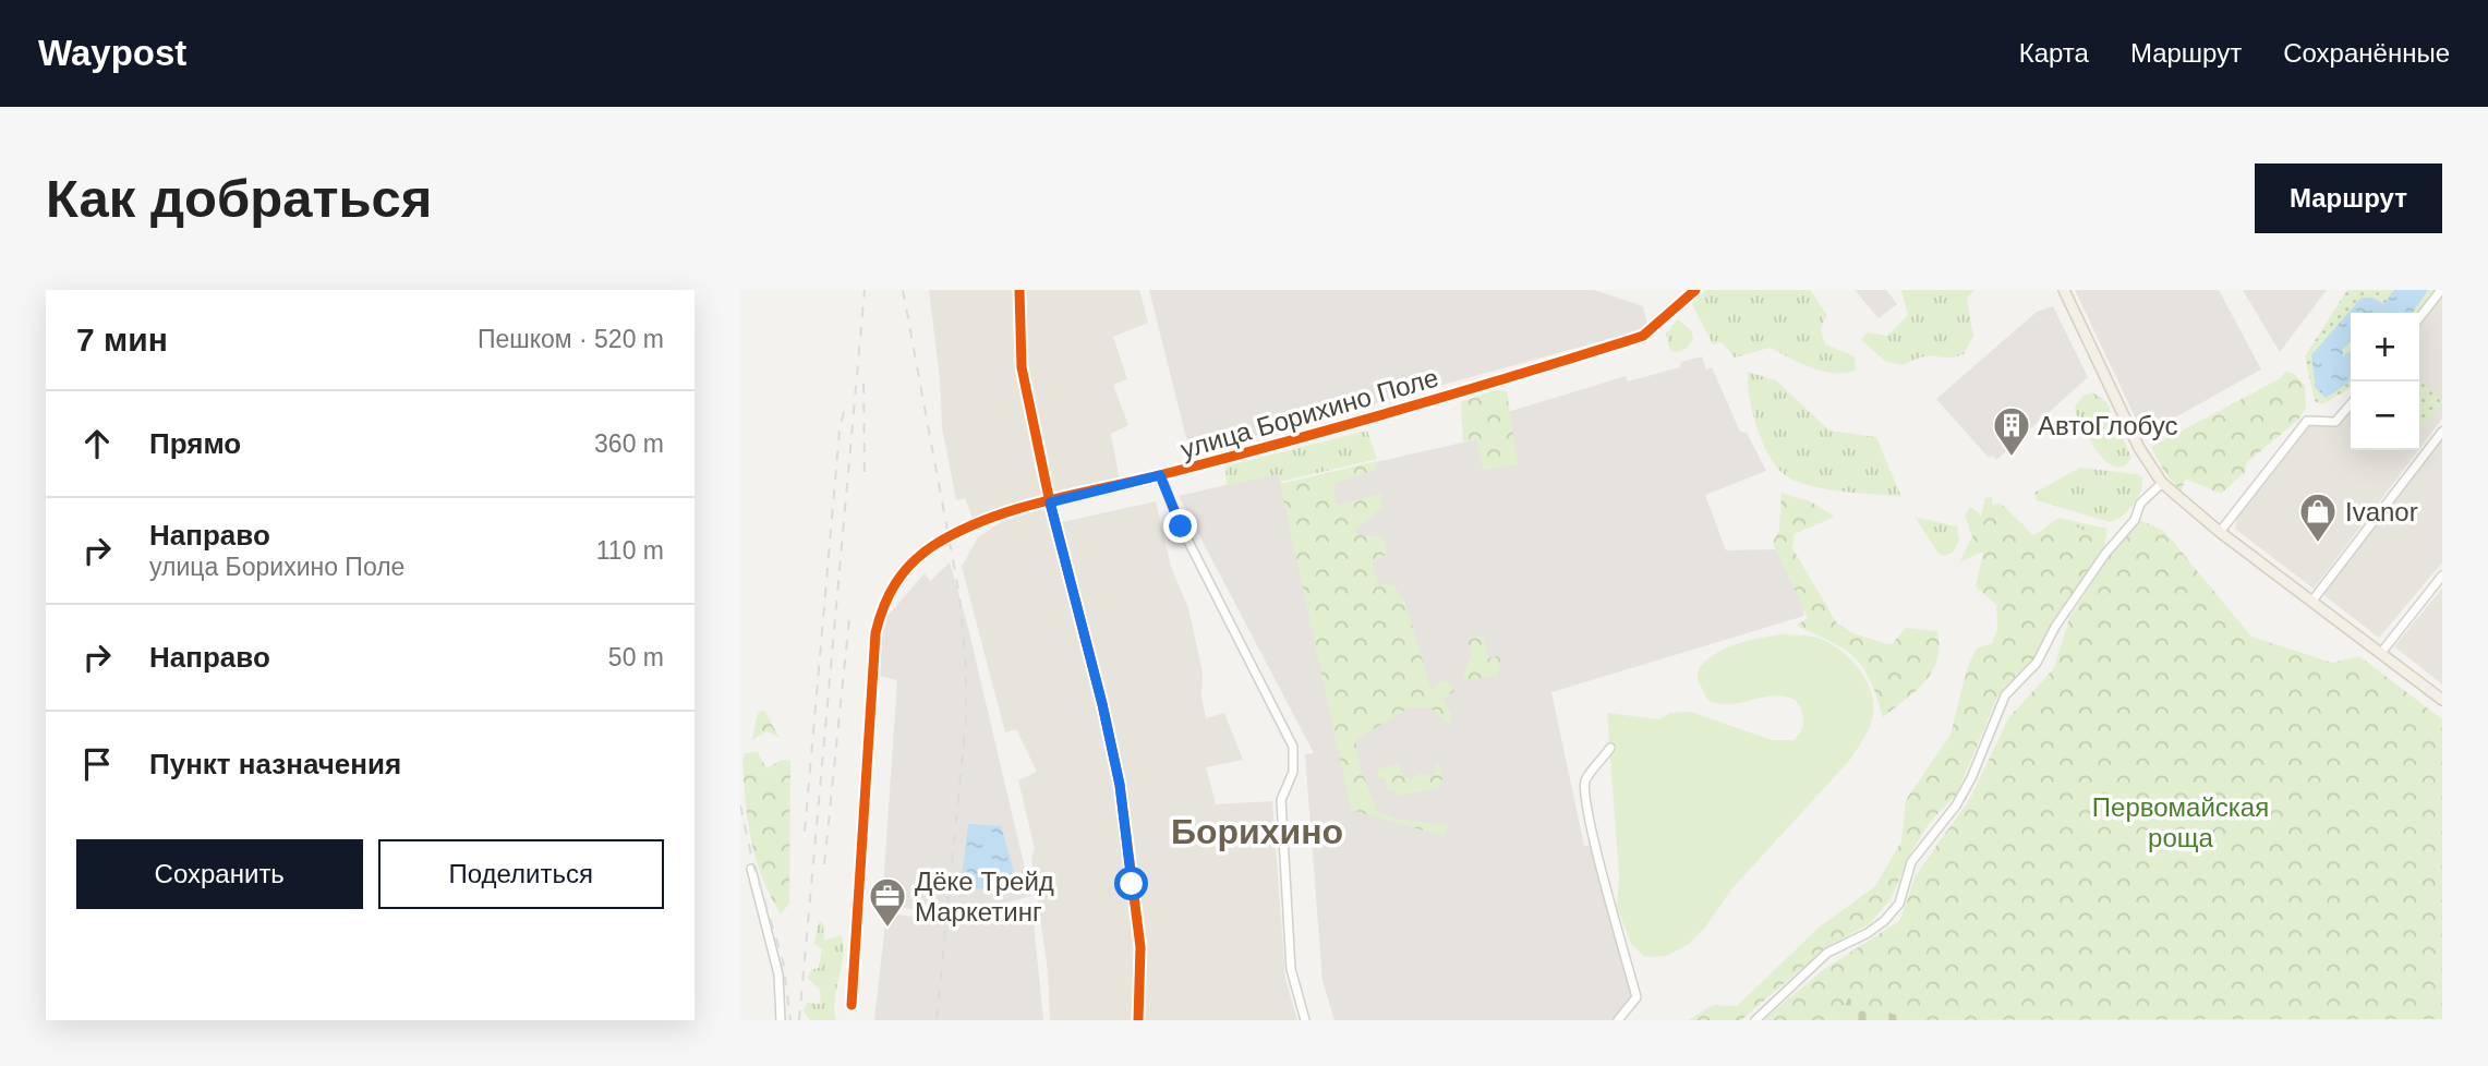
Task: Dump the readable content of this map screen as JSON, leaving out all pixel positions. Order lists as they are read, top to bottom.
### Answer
{
  "streets": {
    "street": ["улица Борихино Поле"]
  },
  "districts": ["Борихино"],
  "parks": ["Первомайская роща"],
  "places": {
    "building": ["АвтоГлобус"],
    "shop": ["Ivanor"],
    "office": ["Дёке Трейд Маркетинг"]
  },
  "page": {
    "header": "Waypost",
    "nav": ["Карта", "Маршрут", "Сохранённые"],
    "buttons": [
      "Маршрут",
      ["Сохранить", "Поделиться"]
    ],
    "title": "Как добраться",
    "heading": ["7 мин", "Пешком · 520 m"],
    "map_buttons": ["+", "−"],
    "list": [
      ["Прямо", "360 m"],
      ["Направо", "улица Борихино Поле", "110 m"],
      ["Направо", "50 m"],
      "Пункт назначения"
    ]
  }
}
